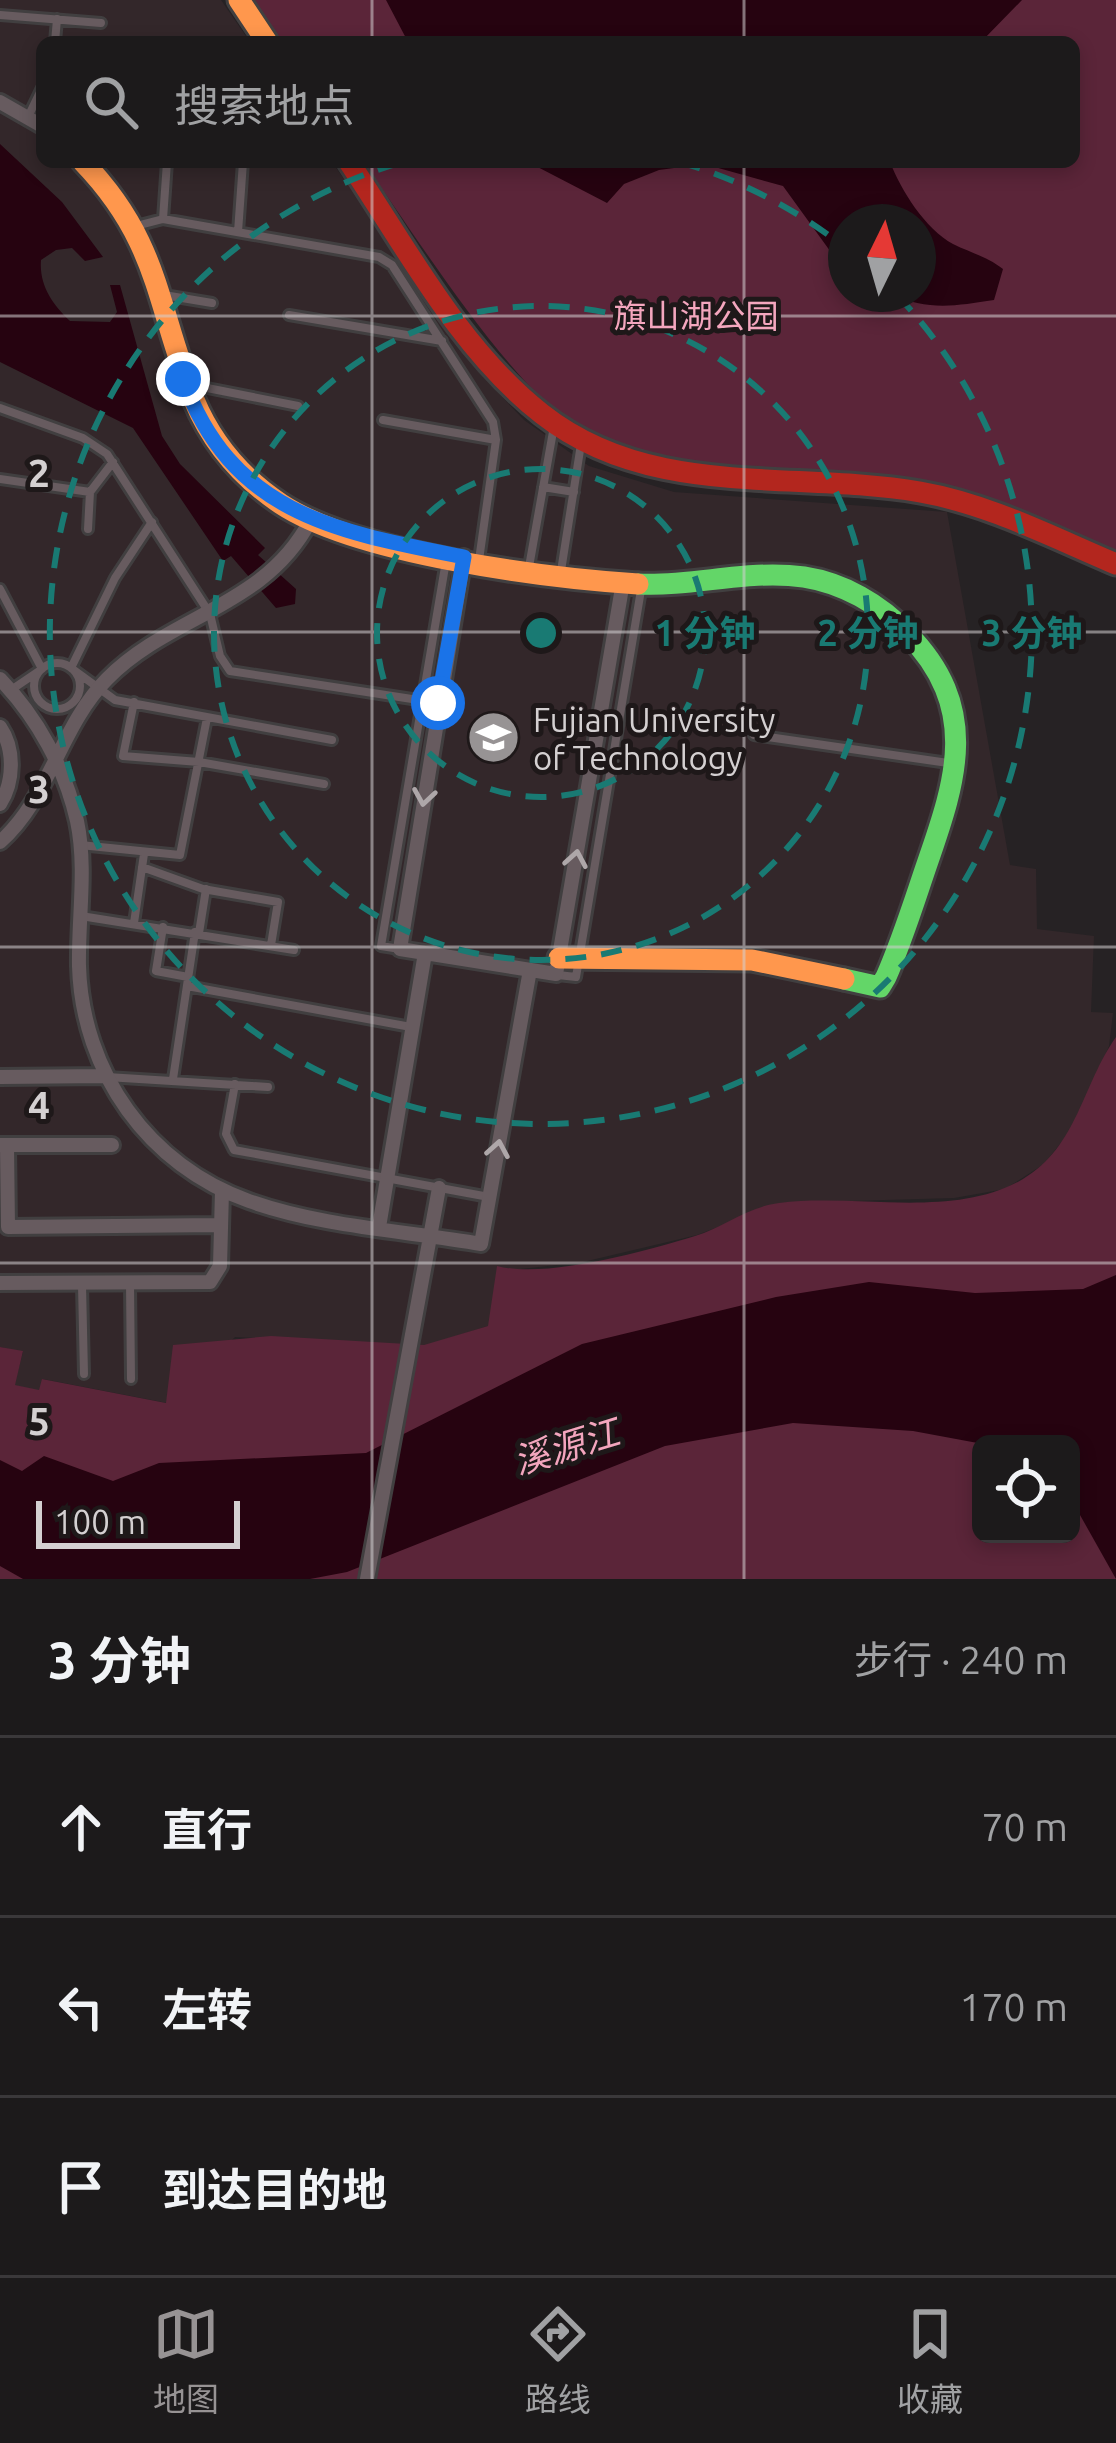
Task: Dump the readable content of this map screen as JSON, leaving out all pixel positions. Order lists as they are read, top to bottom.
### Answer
{
  "water": ["溪源江"],
  "parks": ["旗山湖公园"],
  "places": {
    "school or university": ["Fujian University of Technology"]
  },
  "scale_bar": "100 m",
  "north": "top",
  "page": {
    "search": "搜索地点",
    "scale": "100 m",
    "heading": ["3 分钟", "步行 · 240 m"],
    "list": [
      ["直行", "70 m"],
      ["左转", "170 m"],
      "到达目的地"
    ],
    "nav": ["地图", "路线", "收藏"]
  },
  "grid": {
    "rows": [
      "2",
      "3",
      "4",
      "5"
    ]
  },
  "rings": ["1 分钟", "2 分钟", "3 分钟"]
}
